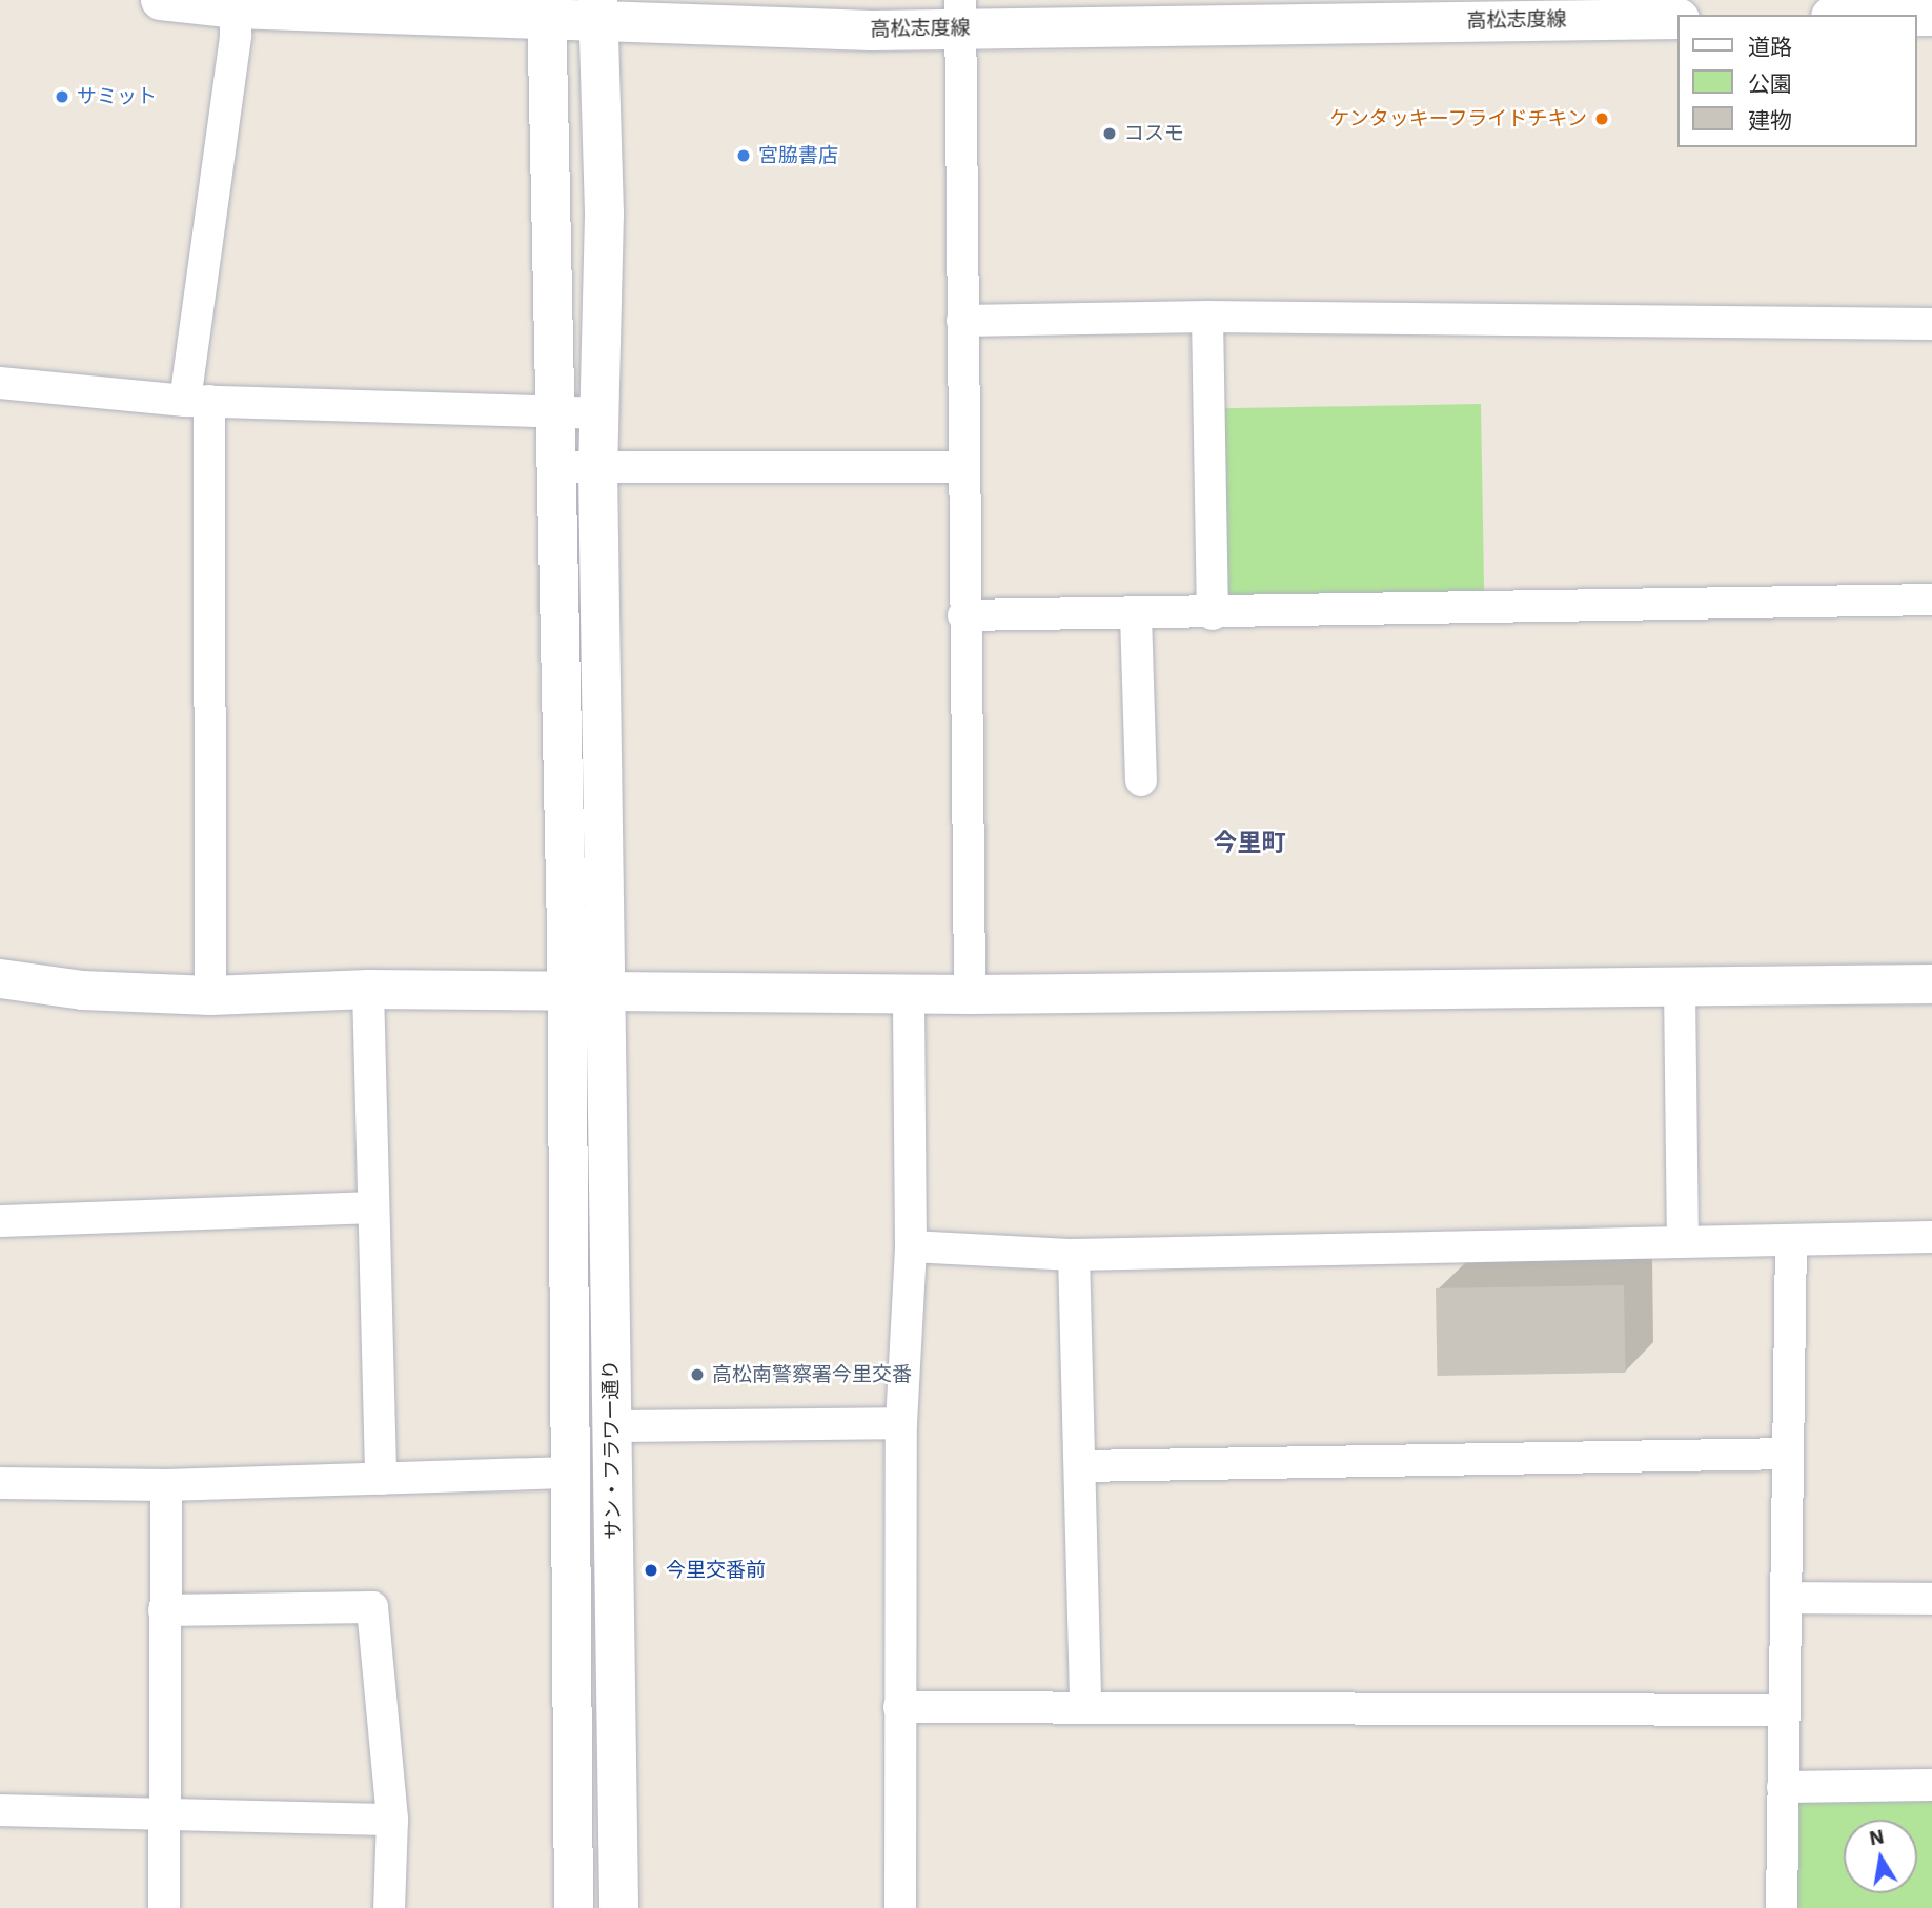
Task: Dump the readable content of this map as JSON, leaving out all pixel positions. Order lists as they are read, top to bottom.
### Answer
{
  "streets": {
    "main road": ["高松志度線"],
    "street": ["サン・フラワー通り"]
  },
  "crossings": [
    ["高松志度線", "サン・フラワー通り"]
  ],
  "districts": ["今里町"],
  "places": [
    "サミット",
    "ケンタッキーフライドチキン",
    "コスモ",
    "宮脇書店",
    "高松南警察署今里交番",
    "今里交番前"
  ],
  "legend": ["道路", "公園", "建物"],
  "north": "top"
}
